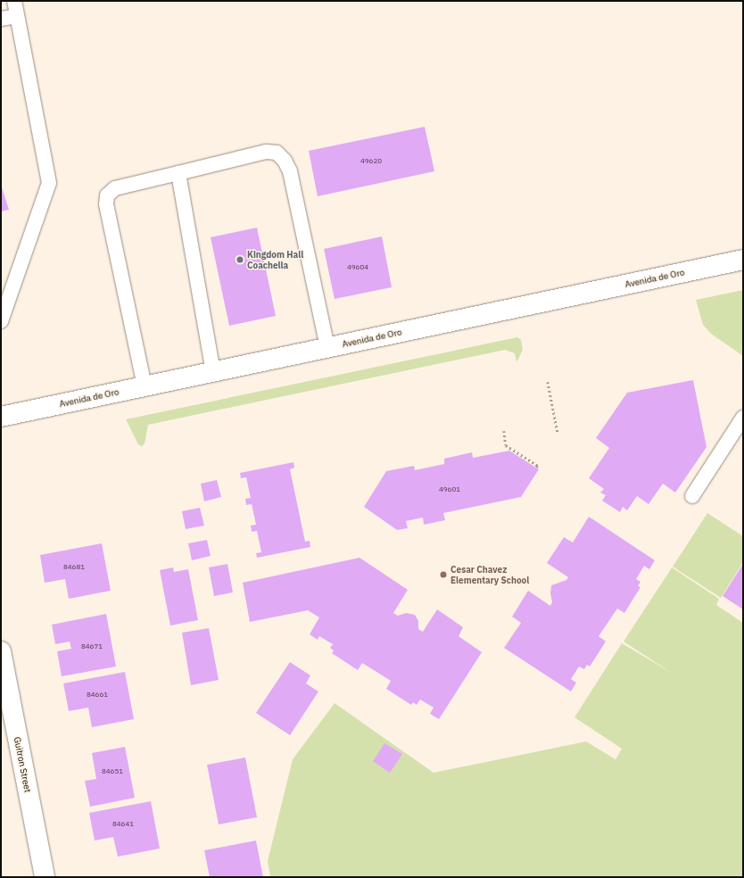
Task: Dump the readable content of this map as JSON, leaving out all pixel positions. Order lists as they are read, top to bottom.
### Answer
{
  "streets": {
    "street": ["Avenida de Oro", "Guitron Street"]
  },
  "places": ["Kingdom Hall Coachella", "Cesar Chavez Elementary School"],
  "house_numbers": [
    "49620",
    "49604",
    "49601",
    "84681",
    "84671",
    "84661",
    "84651",
    "84641"
  ]
}
